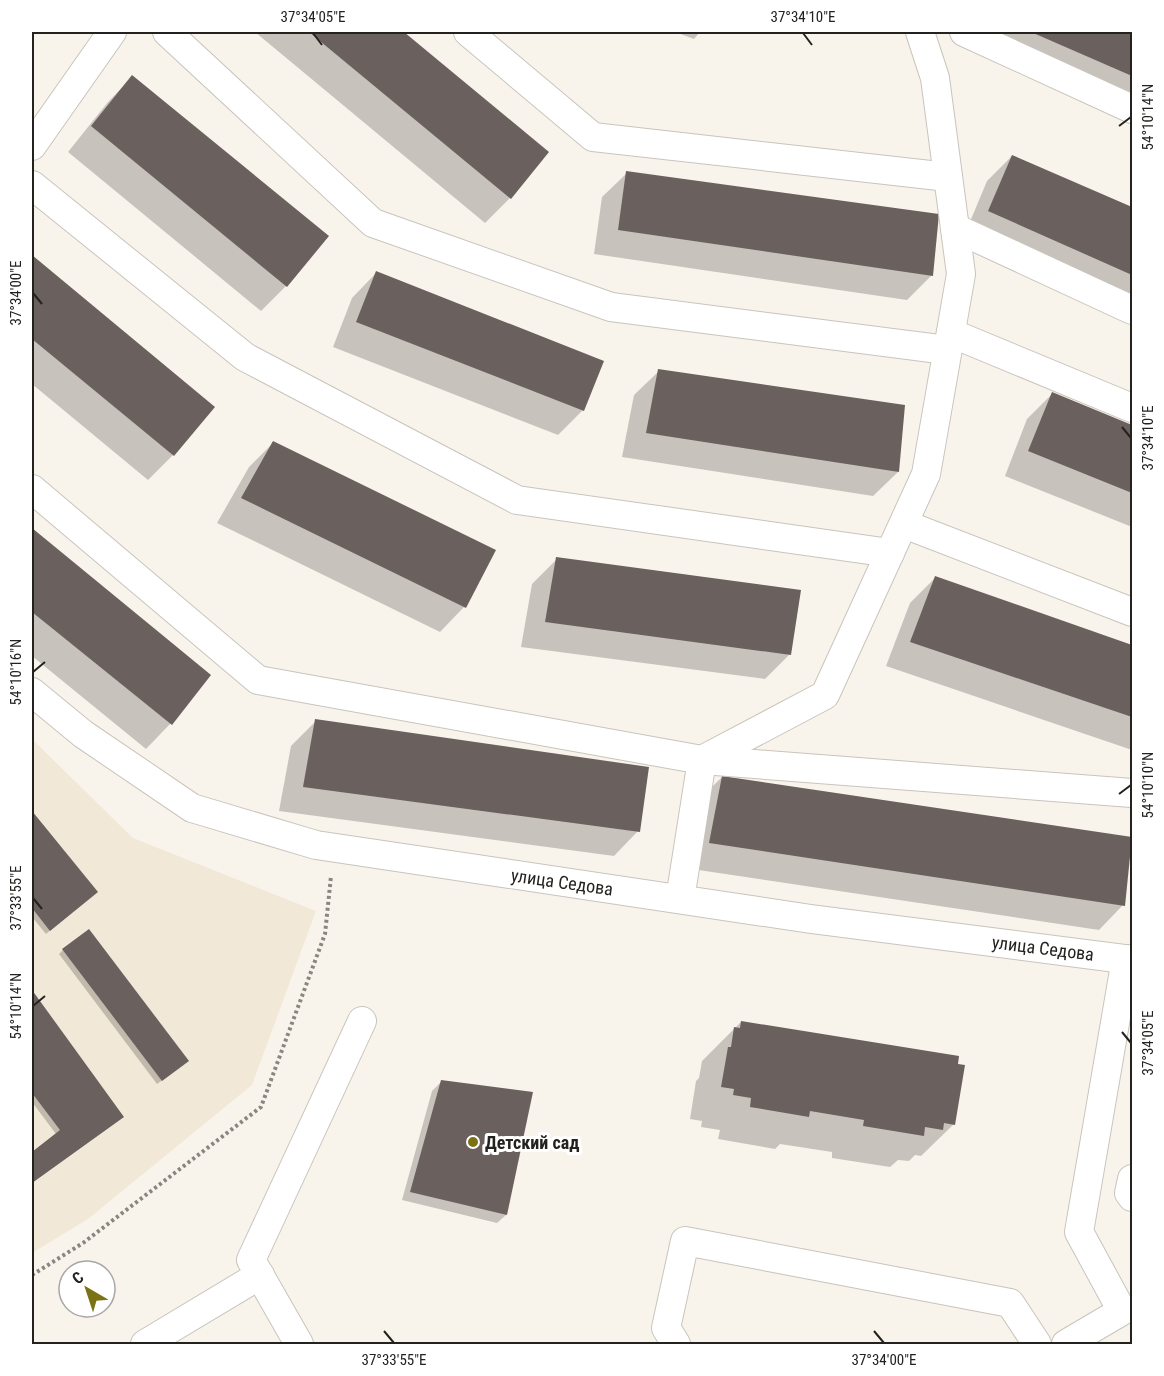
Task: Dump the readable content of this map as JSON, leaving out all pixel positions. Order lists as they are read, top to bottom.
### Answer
{
  "streets": {
    "street": ["улица Седова"]
  },
  "places": ["Детский сад"],
  "north": "top left",
  "coordinates": [
    "37°34'05\"E",
    "37°34'10\"E",
    "54°10'14\"N",
    "37°34'00\"E",
    "54°10'16\"N",
    "54°10'10\"N",
    "37°33'55\"E"
  ]
}
